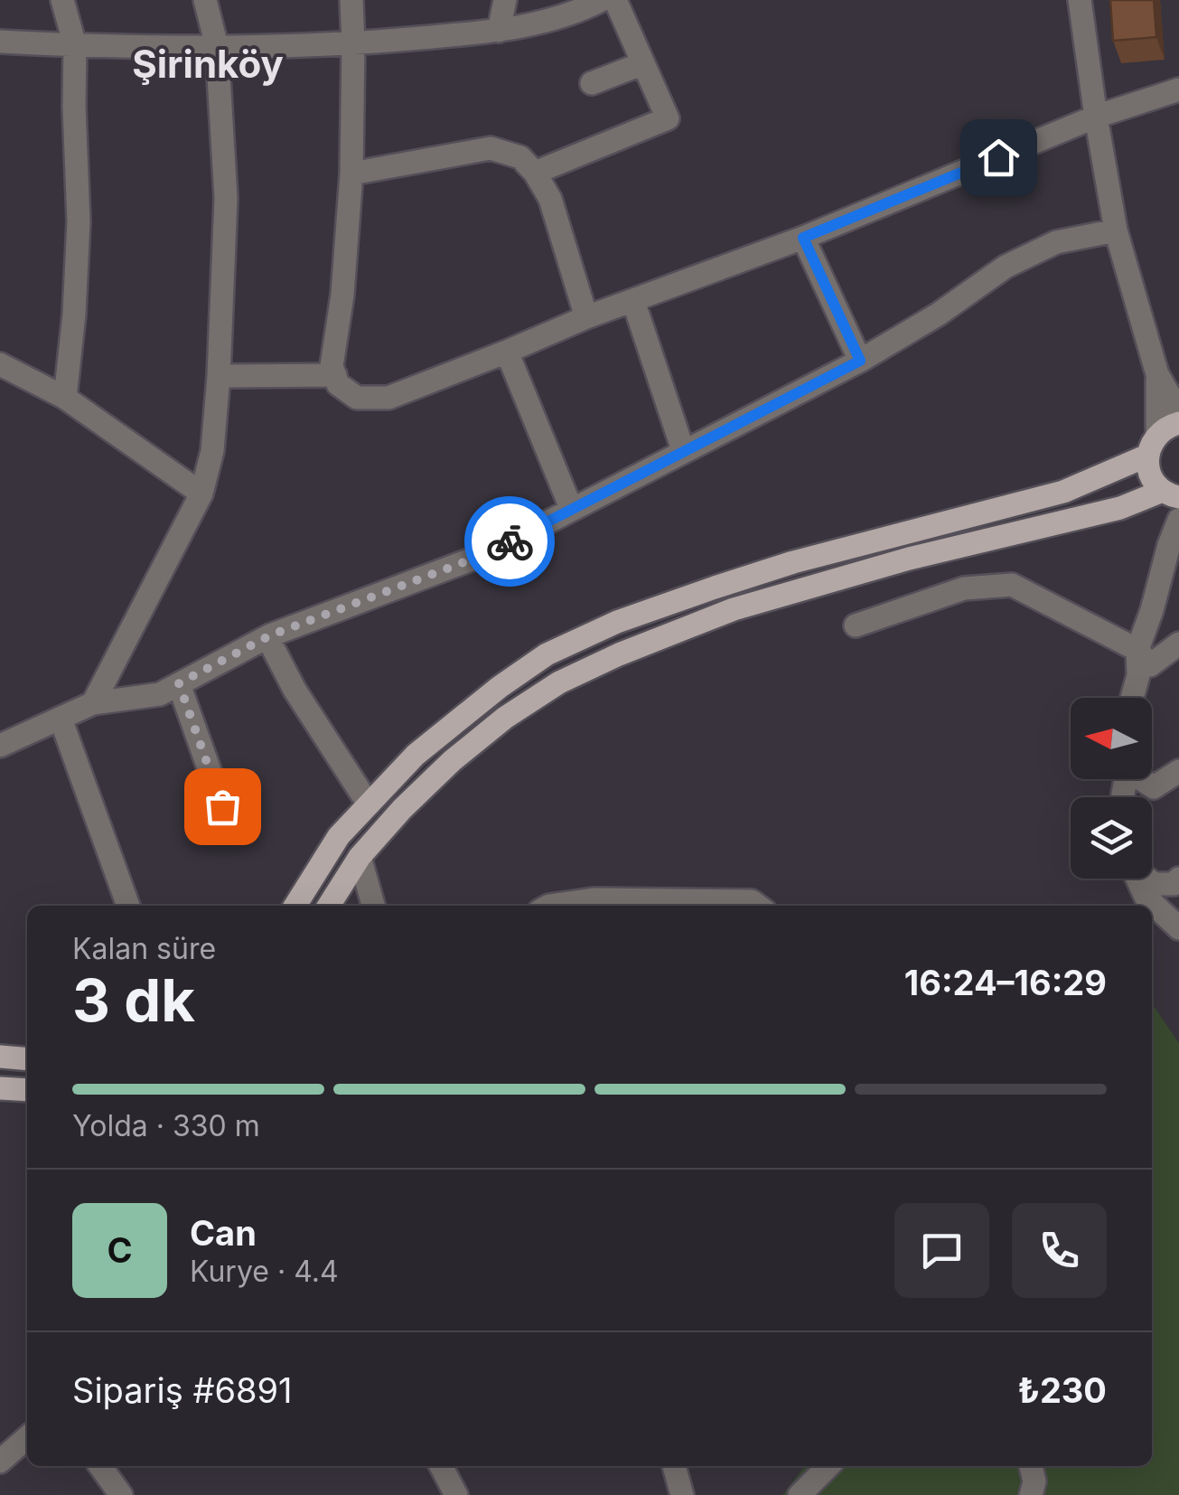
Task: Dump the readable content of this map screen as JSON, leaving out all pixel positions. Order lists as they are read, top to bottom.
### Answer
{
  "districts": ["Şirinköy"],
  "north": "left",
  "page": {
    "heading": ["3 dk", "Kalan süre", "16:24–16:29"],
    "panel": [
      "Can",
      "Kurye · 4.4",
      "Sipariş #6891",
      "₺230"
    ],
    "bar": "Yolda · 330 m",
    "round": "C"
  }
}
